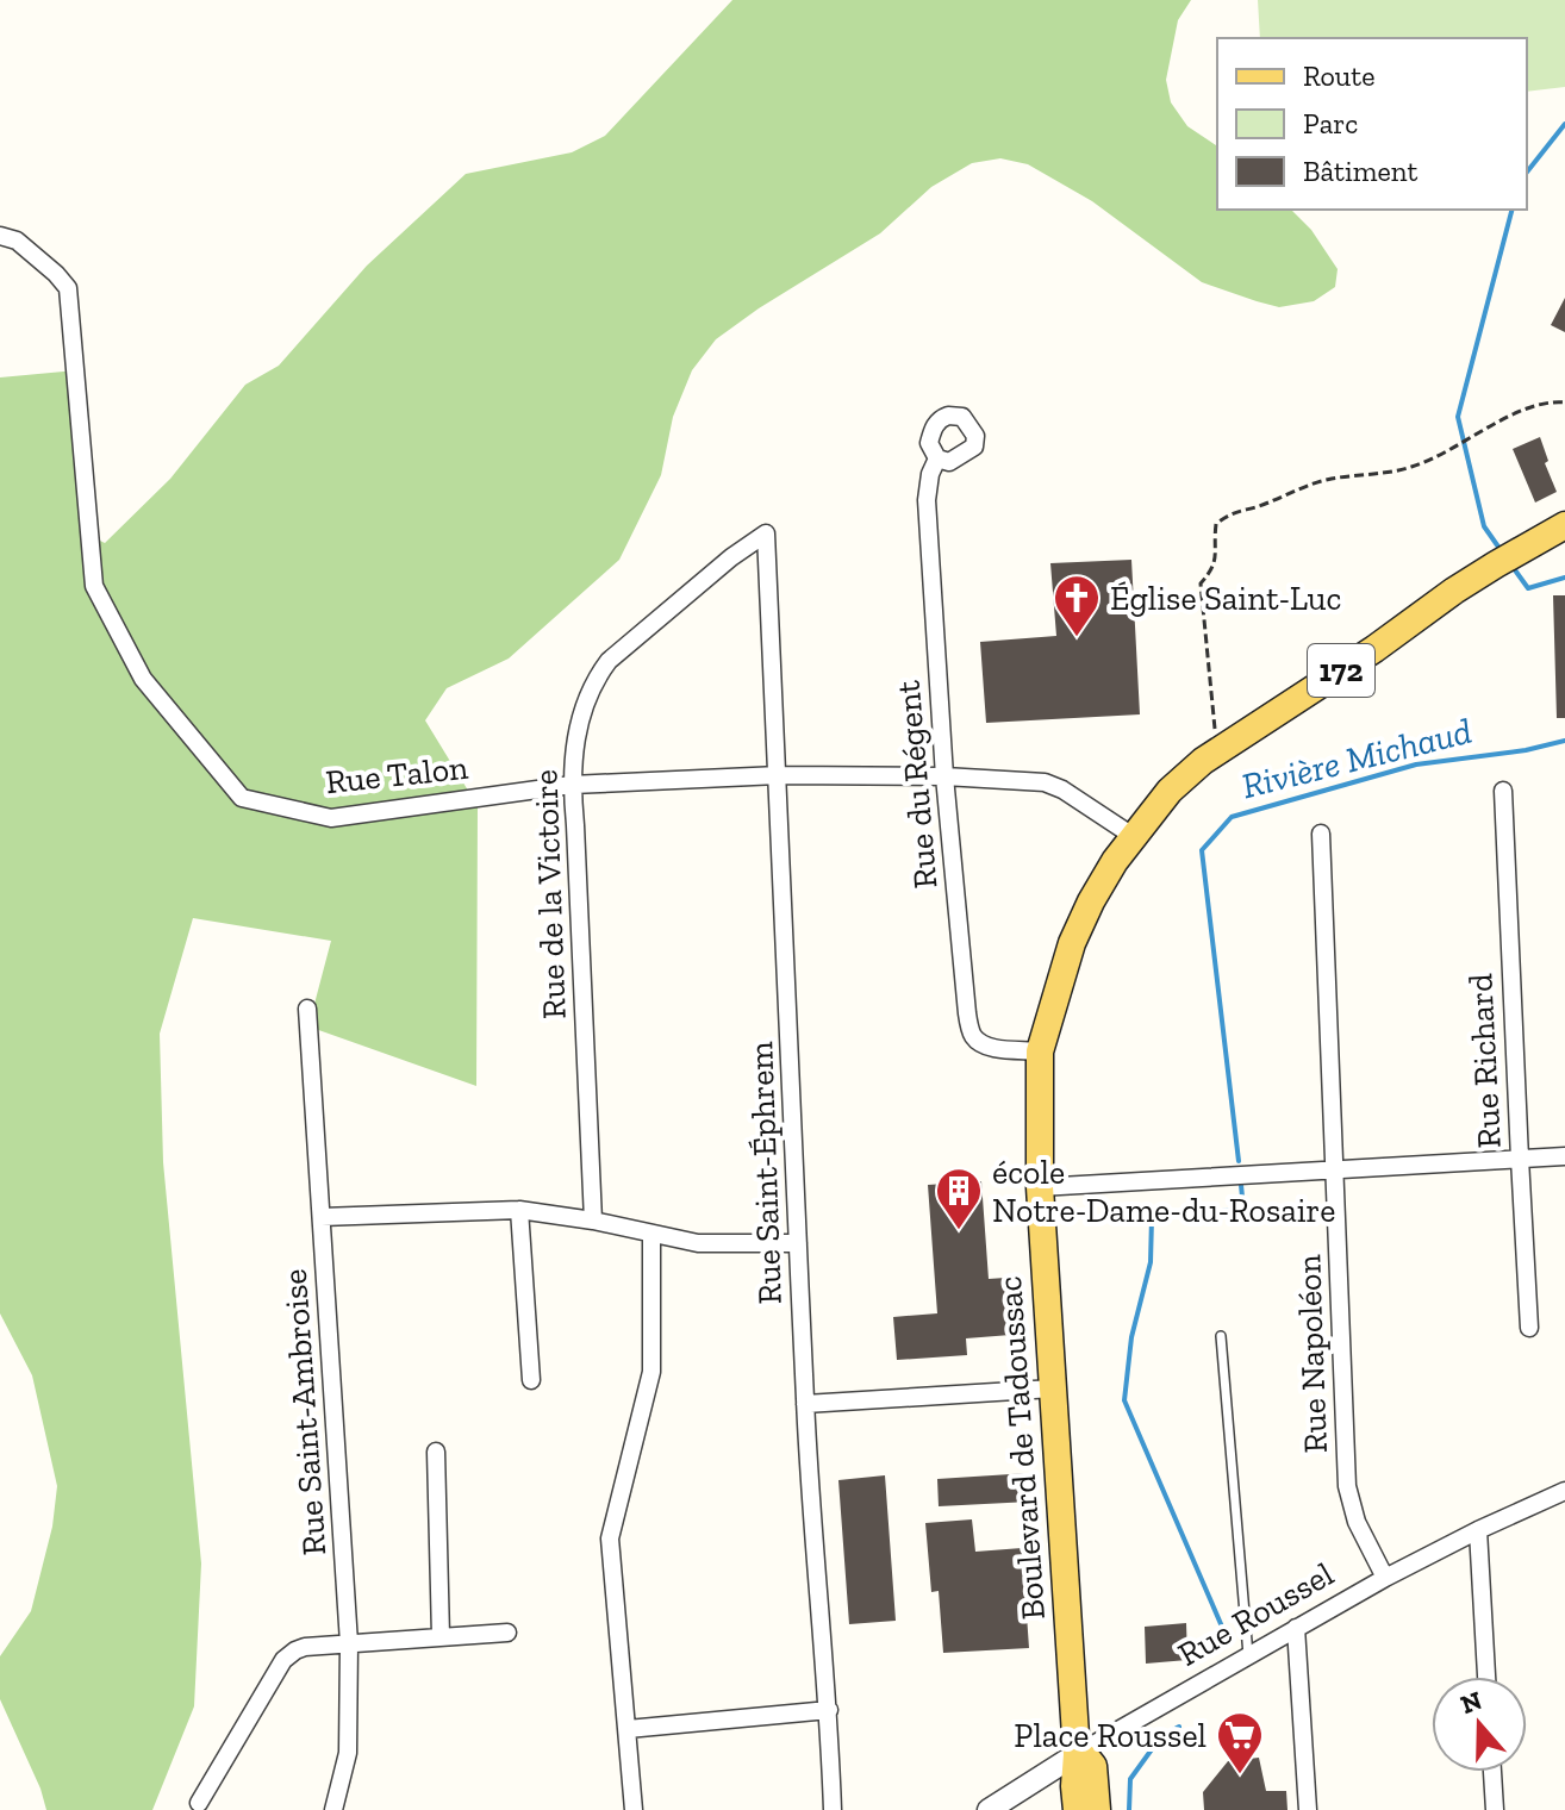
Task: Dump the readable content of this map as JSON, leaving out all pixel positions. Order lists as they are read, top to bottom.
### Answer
{
  "streets": {
    "main road": ["172", "Boulevard de Tadoussac"],
    "street": [
      "Rue Talon",
      "Rue du Régent",
      "Rue de la Victoire",
      "Rue Richard",
      "Rue Saint-Éphrem",
      "Rue Napoléon",
      "Rue Saint-Ambroise",
      "Rue Roussel"
    ]
  },
  "crossings": [
    ["Rue Talon", "Rue du Régent"],
    ["Rue Talon", "Rue de la Victoire"],
    ["Rue Talon", "Rue Saint-Éphrem"],
    ["Rue Talon", "Boulevard de Tadoussac"],
    ["Rue du Régent", "Boulevard de Tadoussac"],
    ["Rue de la Victoire", "Rue Saint-Éphrem"],
    ["Rue Napoléon", "Rue Roussel"],
    ["Boulevard de Tadoussac", "Rue Roussel"]
  ],
  "water": ["Rivière Michaud"],
  "places": {
    "church": ["Église Saint-Luc"],
    "building": ["école Notre-Dame-du-Rosaire"],
    "supermarket": ["Place Roussel"]
  },
  "legend": ["Route", "Parc", "Bâtiment"],
  "north": "top"
}
